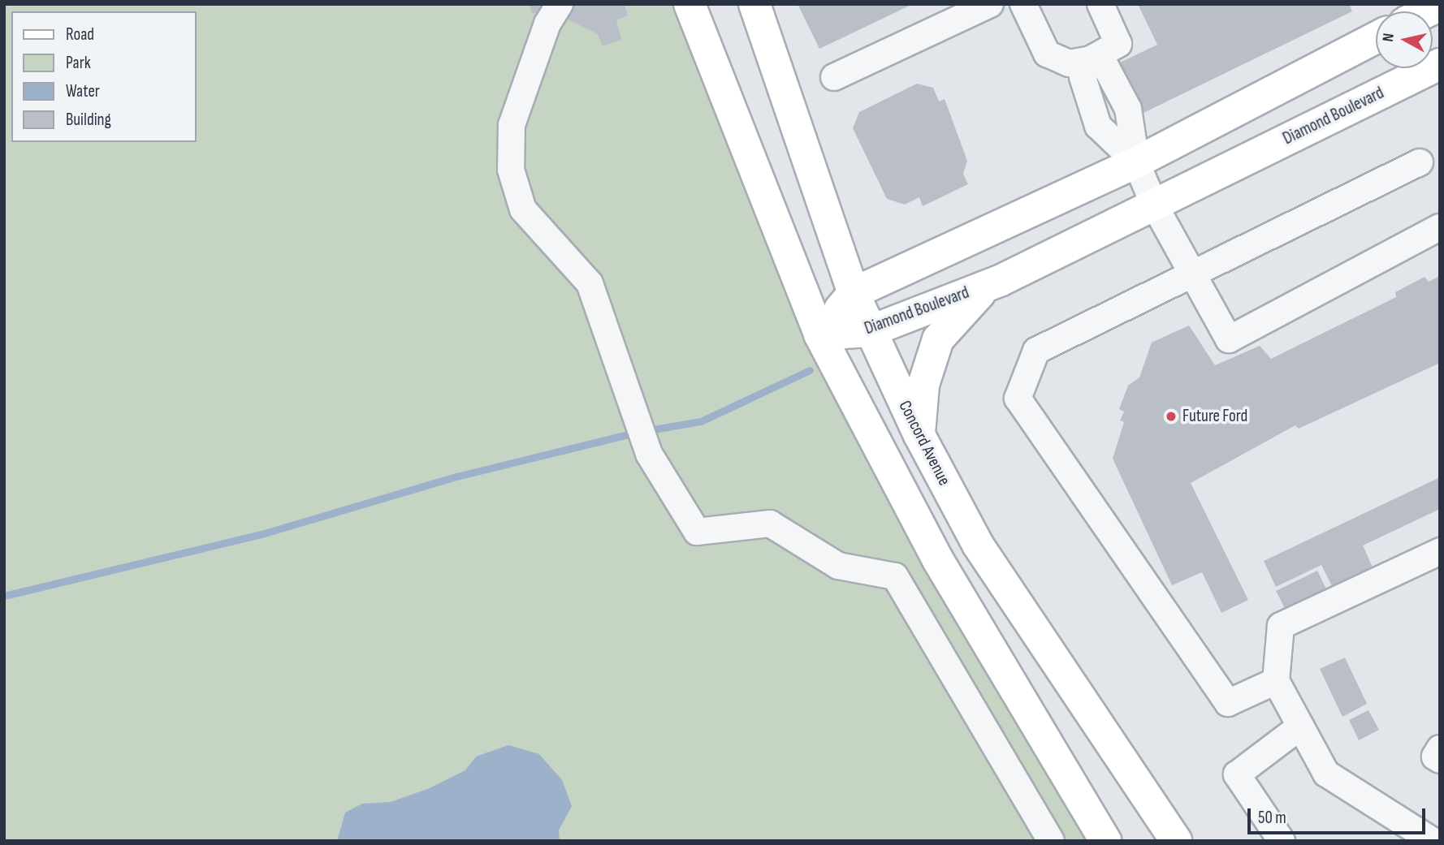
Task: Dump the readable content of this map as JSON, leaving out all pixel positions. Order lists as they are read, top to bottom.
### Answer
{
  "streets": {
    "main road": ["Diamond Boulevard", "Concord Avenue"]
  },
  "crossings": [
    ["Diamond Boulevard", "Concord Avenue"]
  ],
  "places": ["Future Ford"],
  "legend": [
    "Road",
    "Park",
    "Water",
    "Building"
  ],
  "scale_bar": "50 m",
  "north": "left"
}
